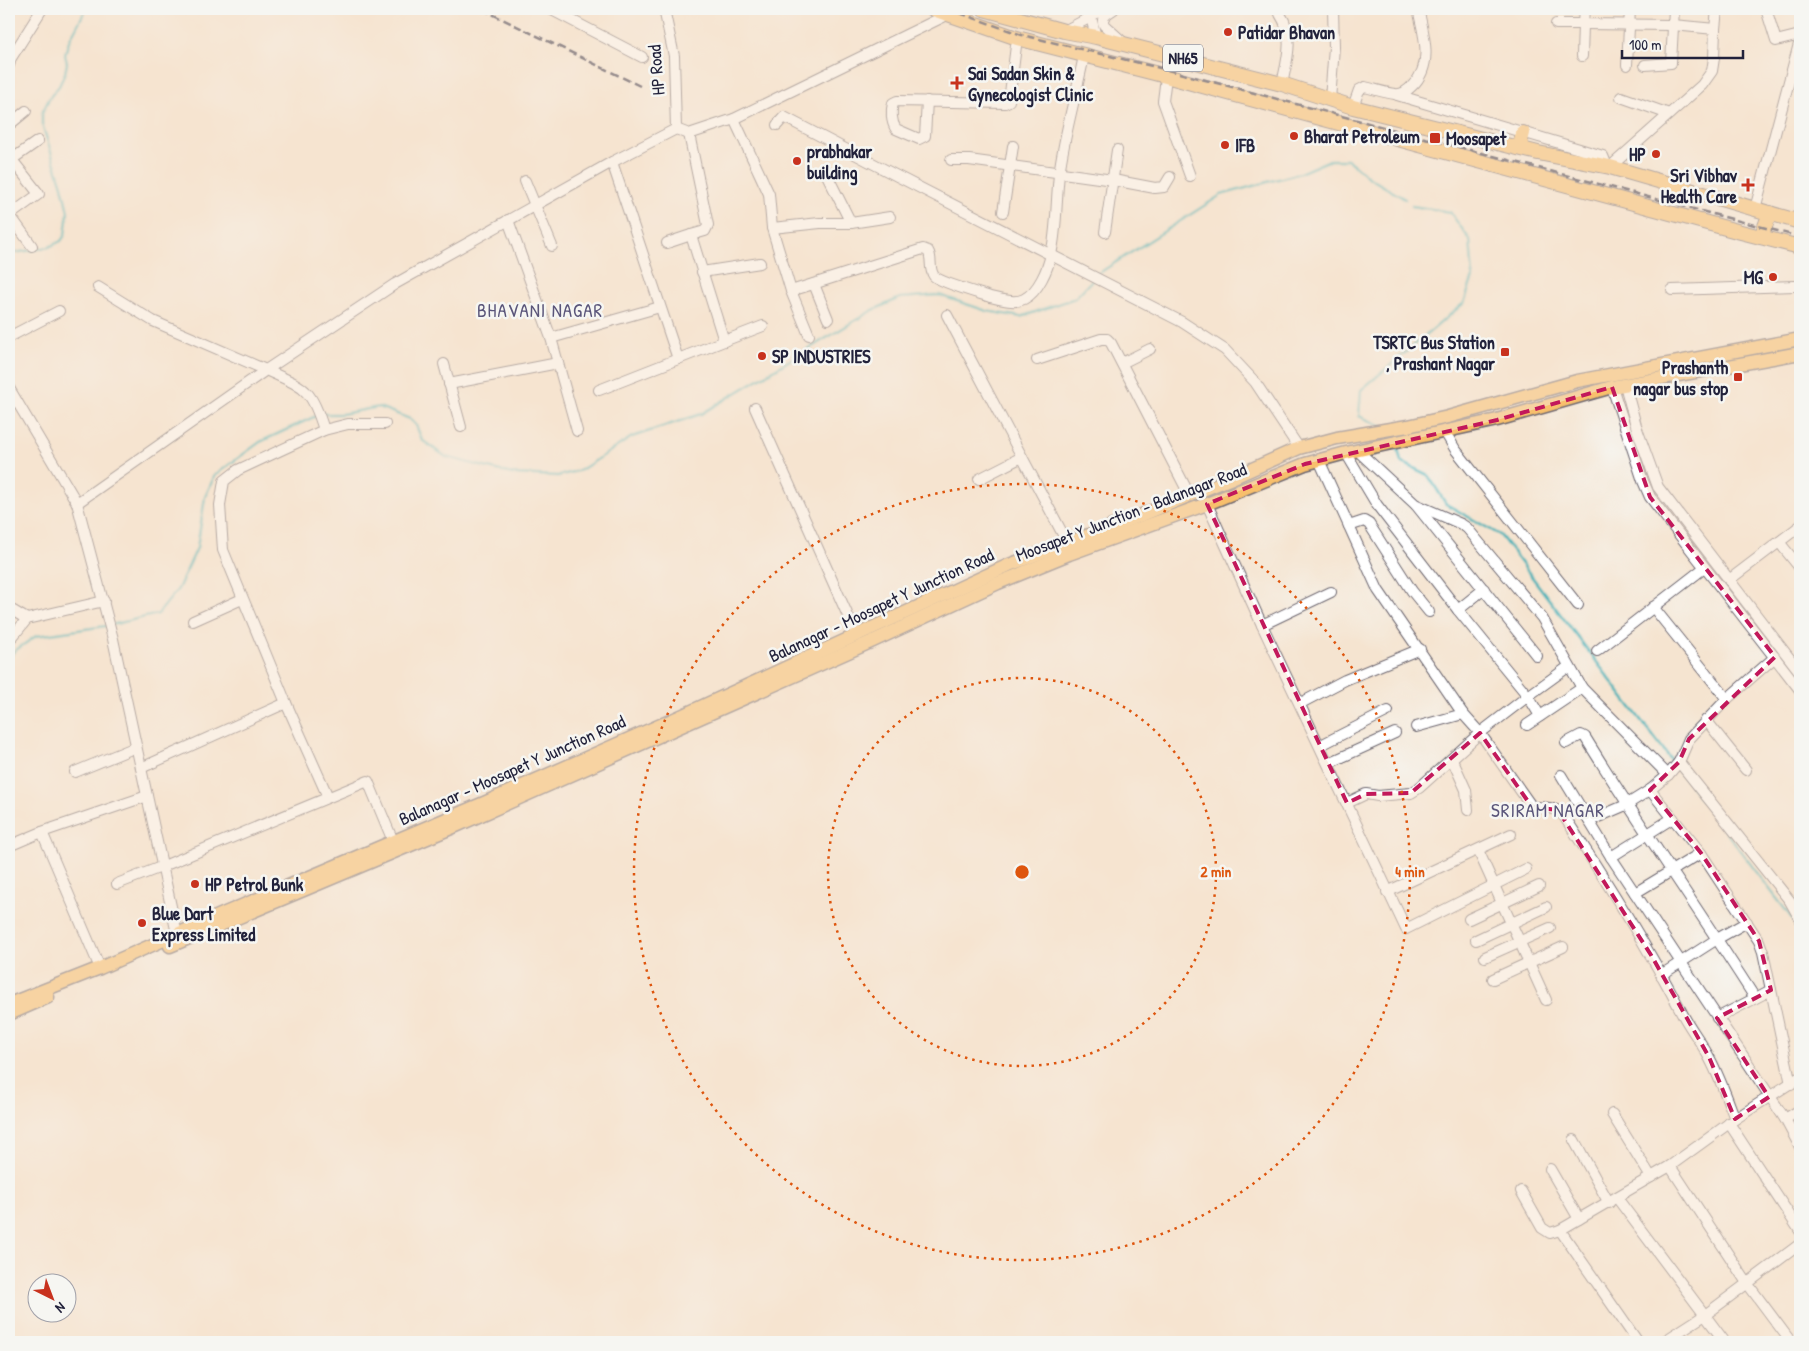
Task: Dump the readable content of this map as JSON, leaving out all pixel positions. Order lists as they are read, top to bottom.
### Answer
{
  "streets": {
    "highway": ["NH65"],
    "main road": ["Moosapet Y Junction - Balanagar Road", "Balanagar - Moosapet Y Junction Road"],
    "street": ["HP Road"]
  },
  "districts": ["BHAVANI NAGAR", "SRIRAM NAGAR"],
  "places": {
    "other": [
      "Patidar Bhavan",
      "Bharat Petroleum",
      "IFB",
      "HP",
      "prabhakar building",
      "MG",
      "SP INDUSTRIES",
      "HP Petrol Bunk",
      "Blue Dart Express Limited"
    ],
    "health": ["Sai Sadan Skin & Gynecologist Clinic", "Sri Vibhav Health Care"],
    "transit": ["Moosapet", "TSRTC Bus Station , Prashant Nagar", "Prashanth nagar bus stop"]
  },
  "scale_bar": "100 m",
  "north": "bottom right",
  "rings": ["2 min", "4 min"]
}
